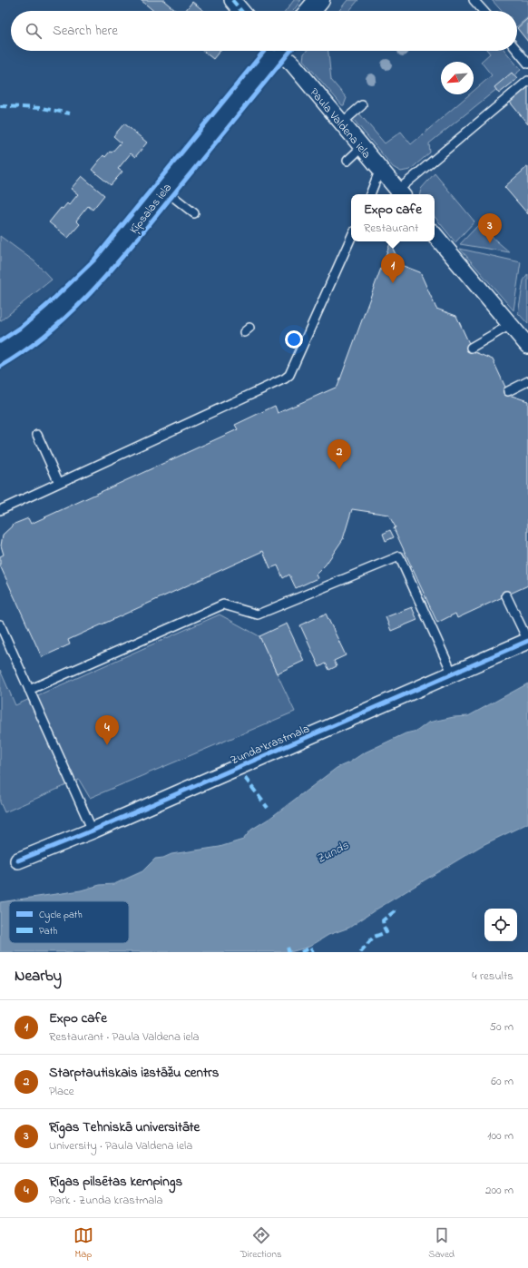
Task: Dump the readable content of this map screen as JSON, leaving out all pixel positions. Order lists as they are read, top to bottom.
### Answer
{
  "streets": {
    "street": ["Paula Valdena iela", "Ķīpsalas iela", "Zunda krastmala"]
  },
  "water": ["Zunds"],
  "legend": ["Cycle path", "Path"],
  "north": "bottom left",
  "page": {
    "search": "Search here",
    "popup": ["Expo cafe", "Restaurant"],
    "pins": [
      "3",
      "1",
      "2",
      "4"
    ],
    "heading": ["Nearby", "4 results"],
    "list": [
      {
        "mark": "1",
        "name": "Expo cafe",
        "note": "Restaurant · Paula Valdena iela",
        "value": "50 m"
      },
      {
        "mark": "2",
        "name": "Starptautiskais izstāžu centrs",
        "note": "Place",
        "value": "60 m"
      },
      {
        "mark": "3",
        "name": "Rīgas Tehniskā universitāte",
        "note": "University · Paula Valdena iela",
        "value": "100 m"
      },
      {
        "mark": "4",
        "name": "Rīgas pilsētas kempings",
        "note": "Park · Zunda krastmala",
        "value": "200 m"
      }
    ],
    "nav": ["Map", "Directions", "Saved"]
  }
}
